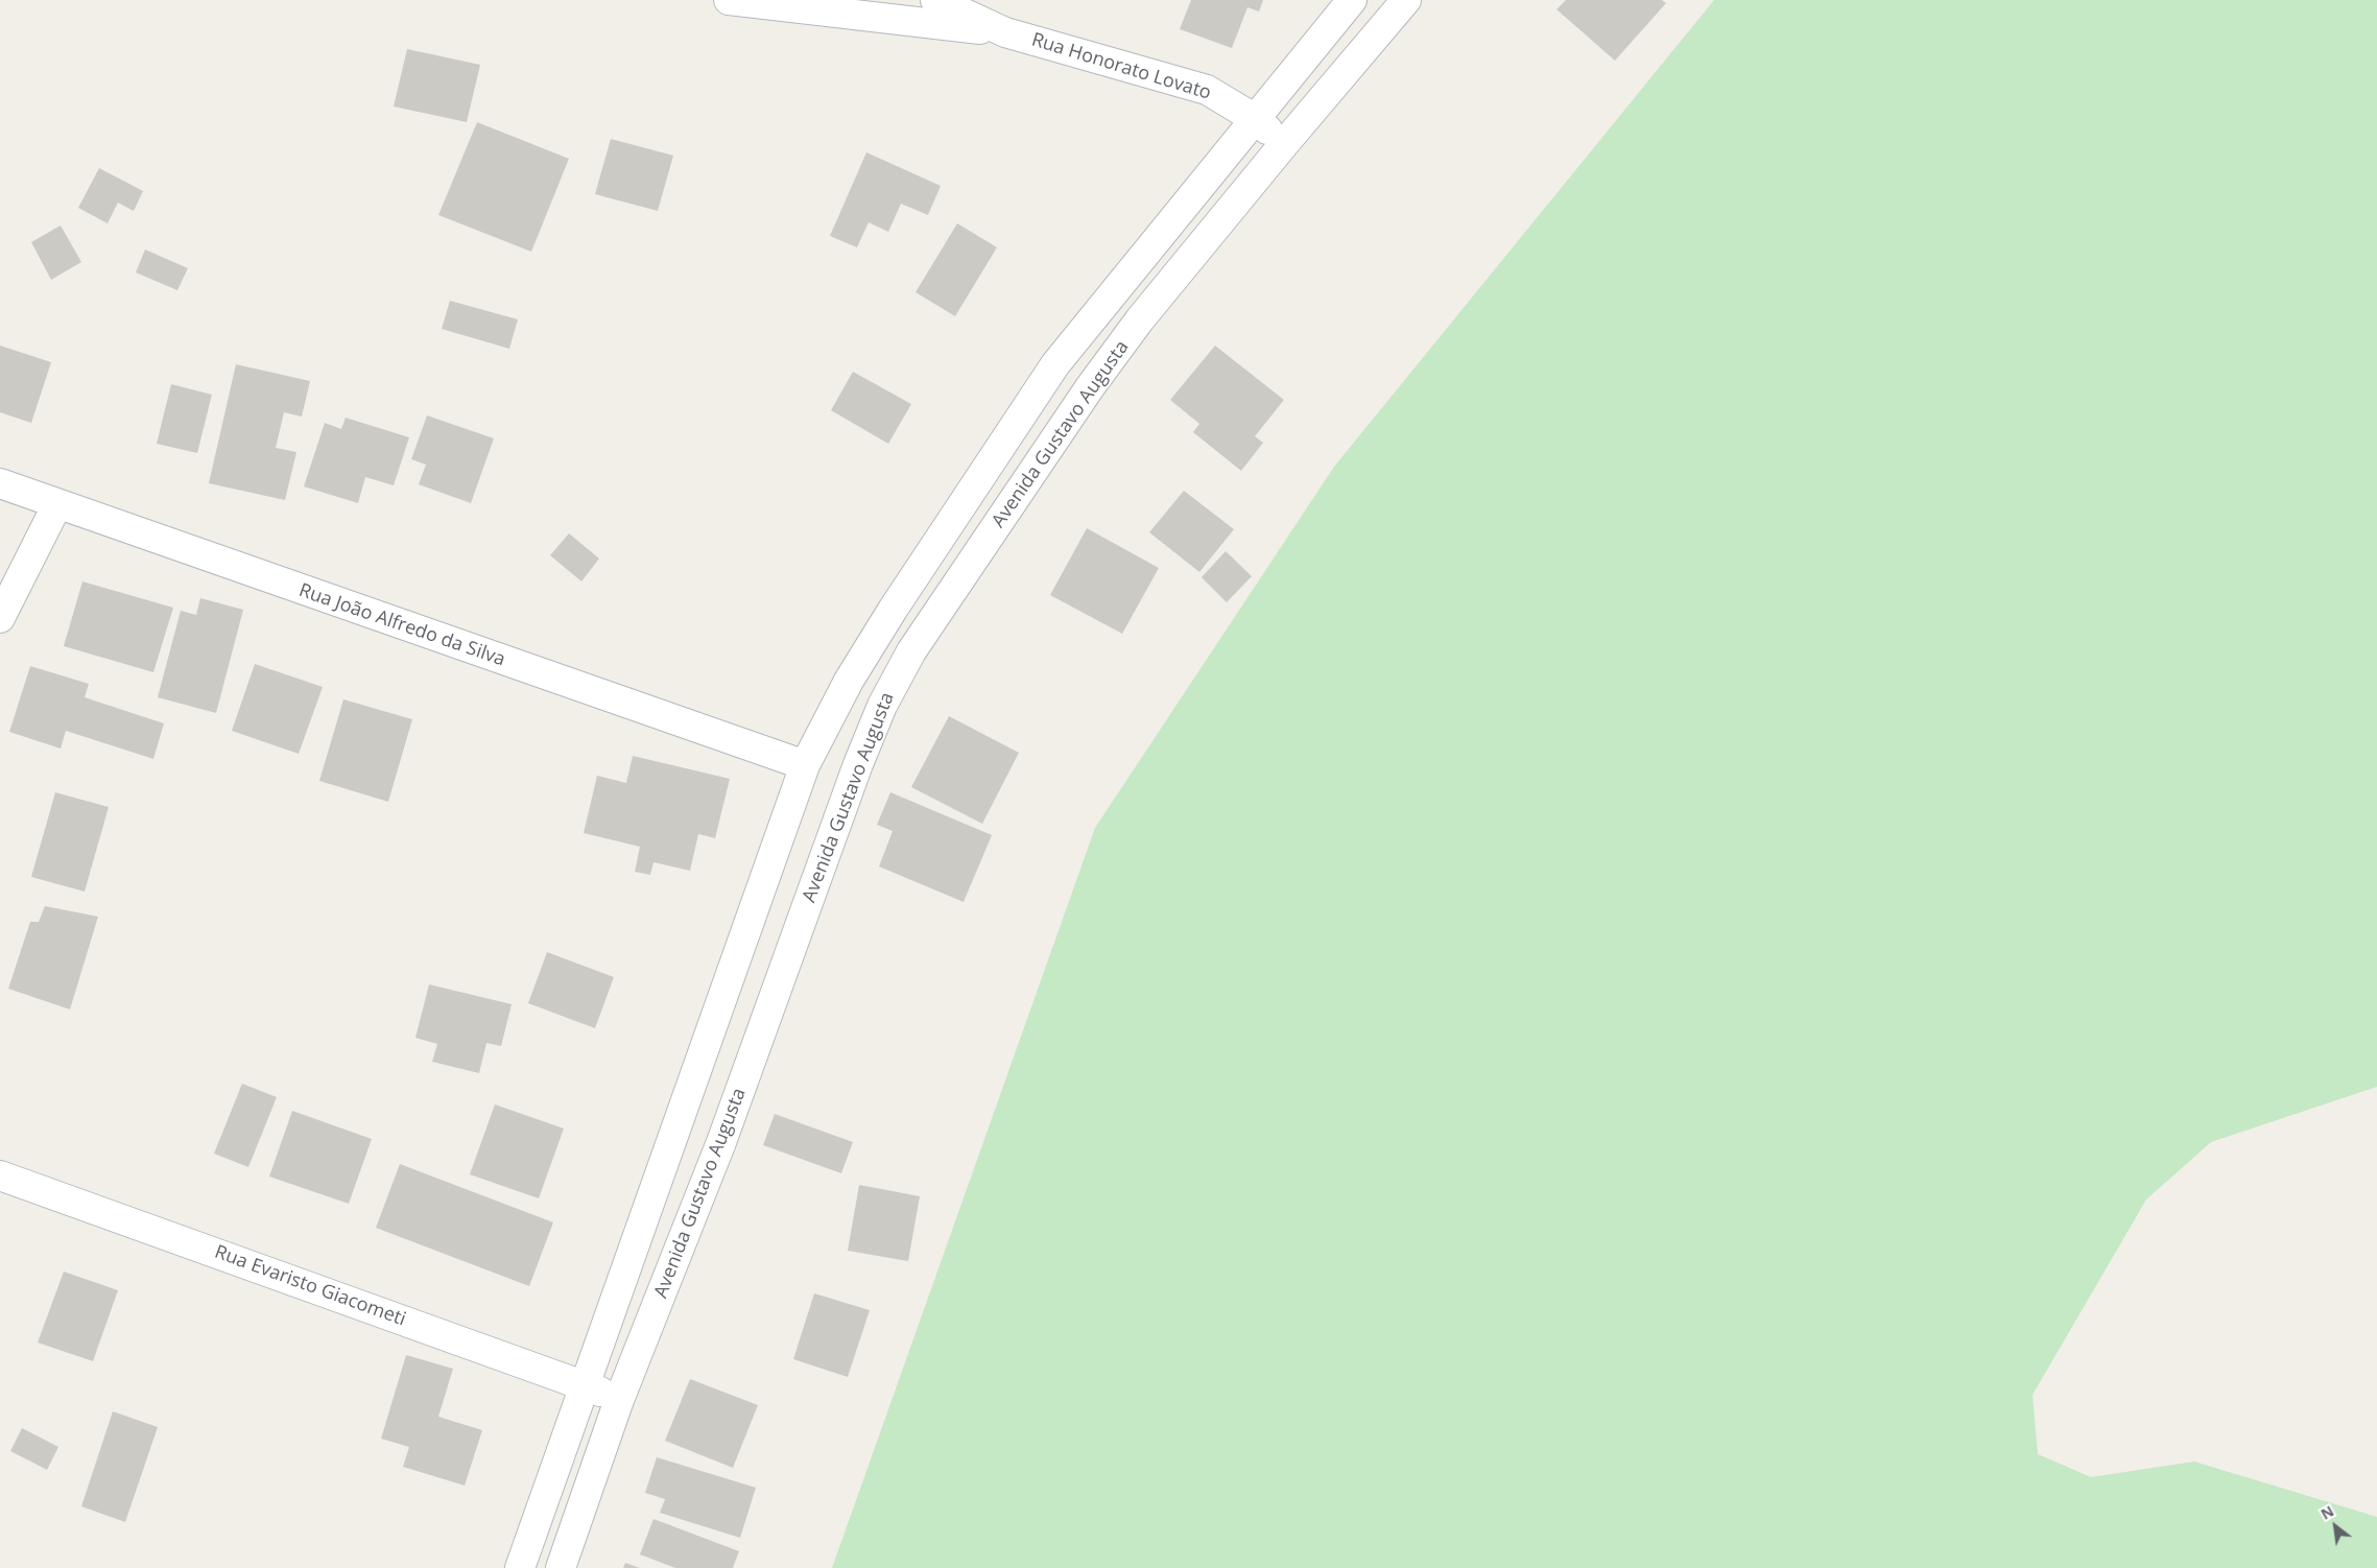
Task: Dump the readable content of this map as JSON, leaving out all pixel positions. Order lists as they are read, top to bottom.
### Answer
{
  "streets": {
    "street": [
      "Rua Honorato Lovato",
      "Avenida Gustavo Augusta",
      "Rua João Alfredo da Silva",
      "Rua Evaristo Giacometi"
    ]
  },
  "crossings": [
    ["Rua Honorato Lovato", "Avenida Gustavo Augusta"],
    ["Avenida Gustavo Augusta", "Rua Evaristo Giacometi"]
  ],
  "north": "top left"
}
